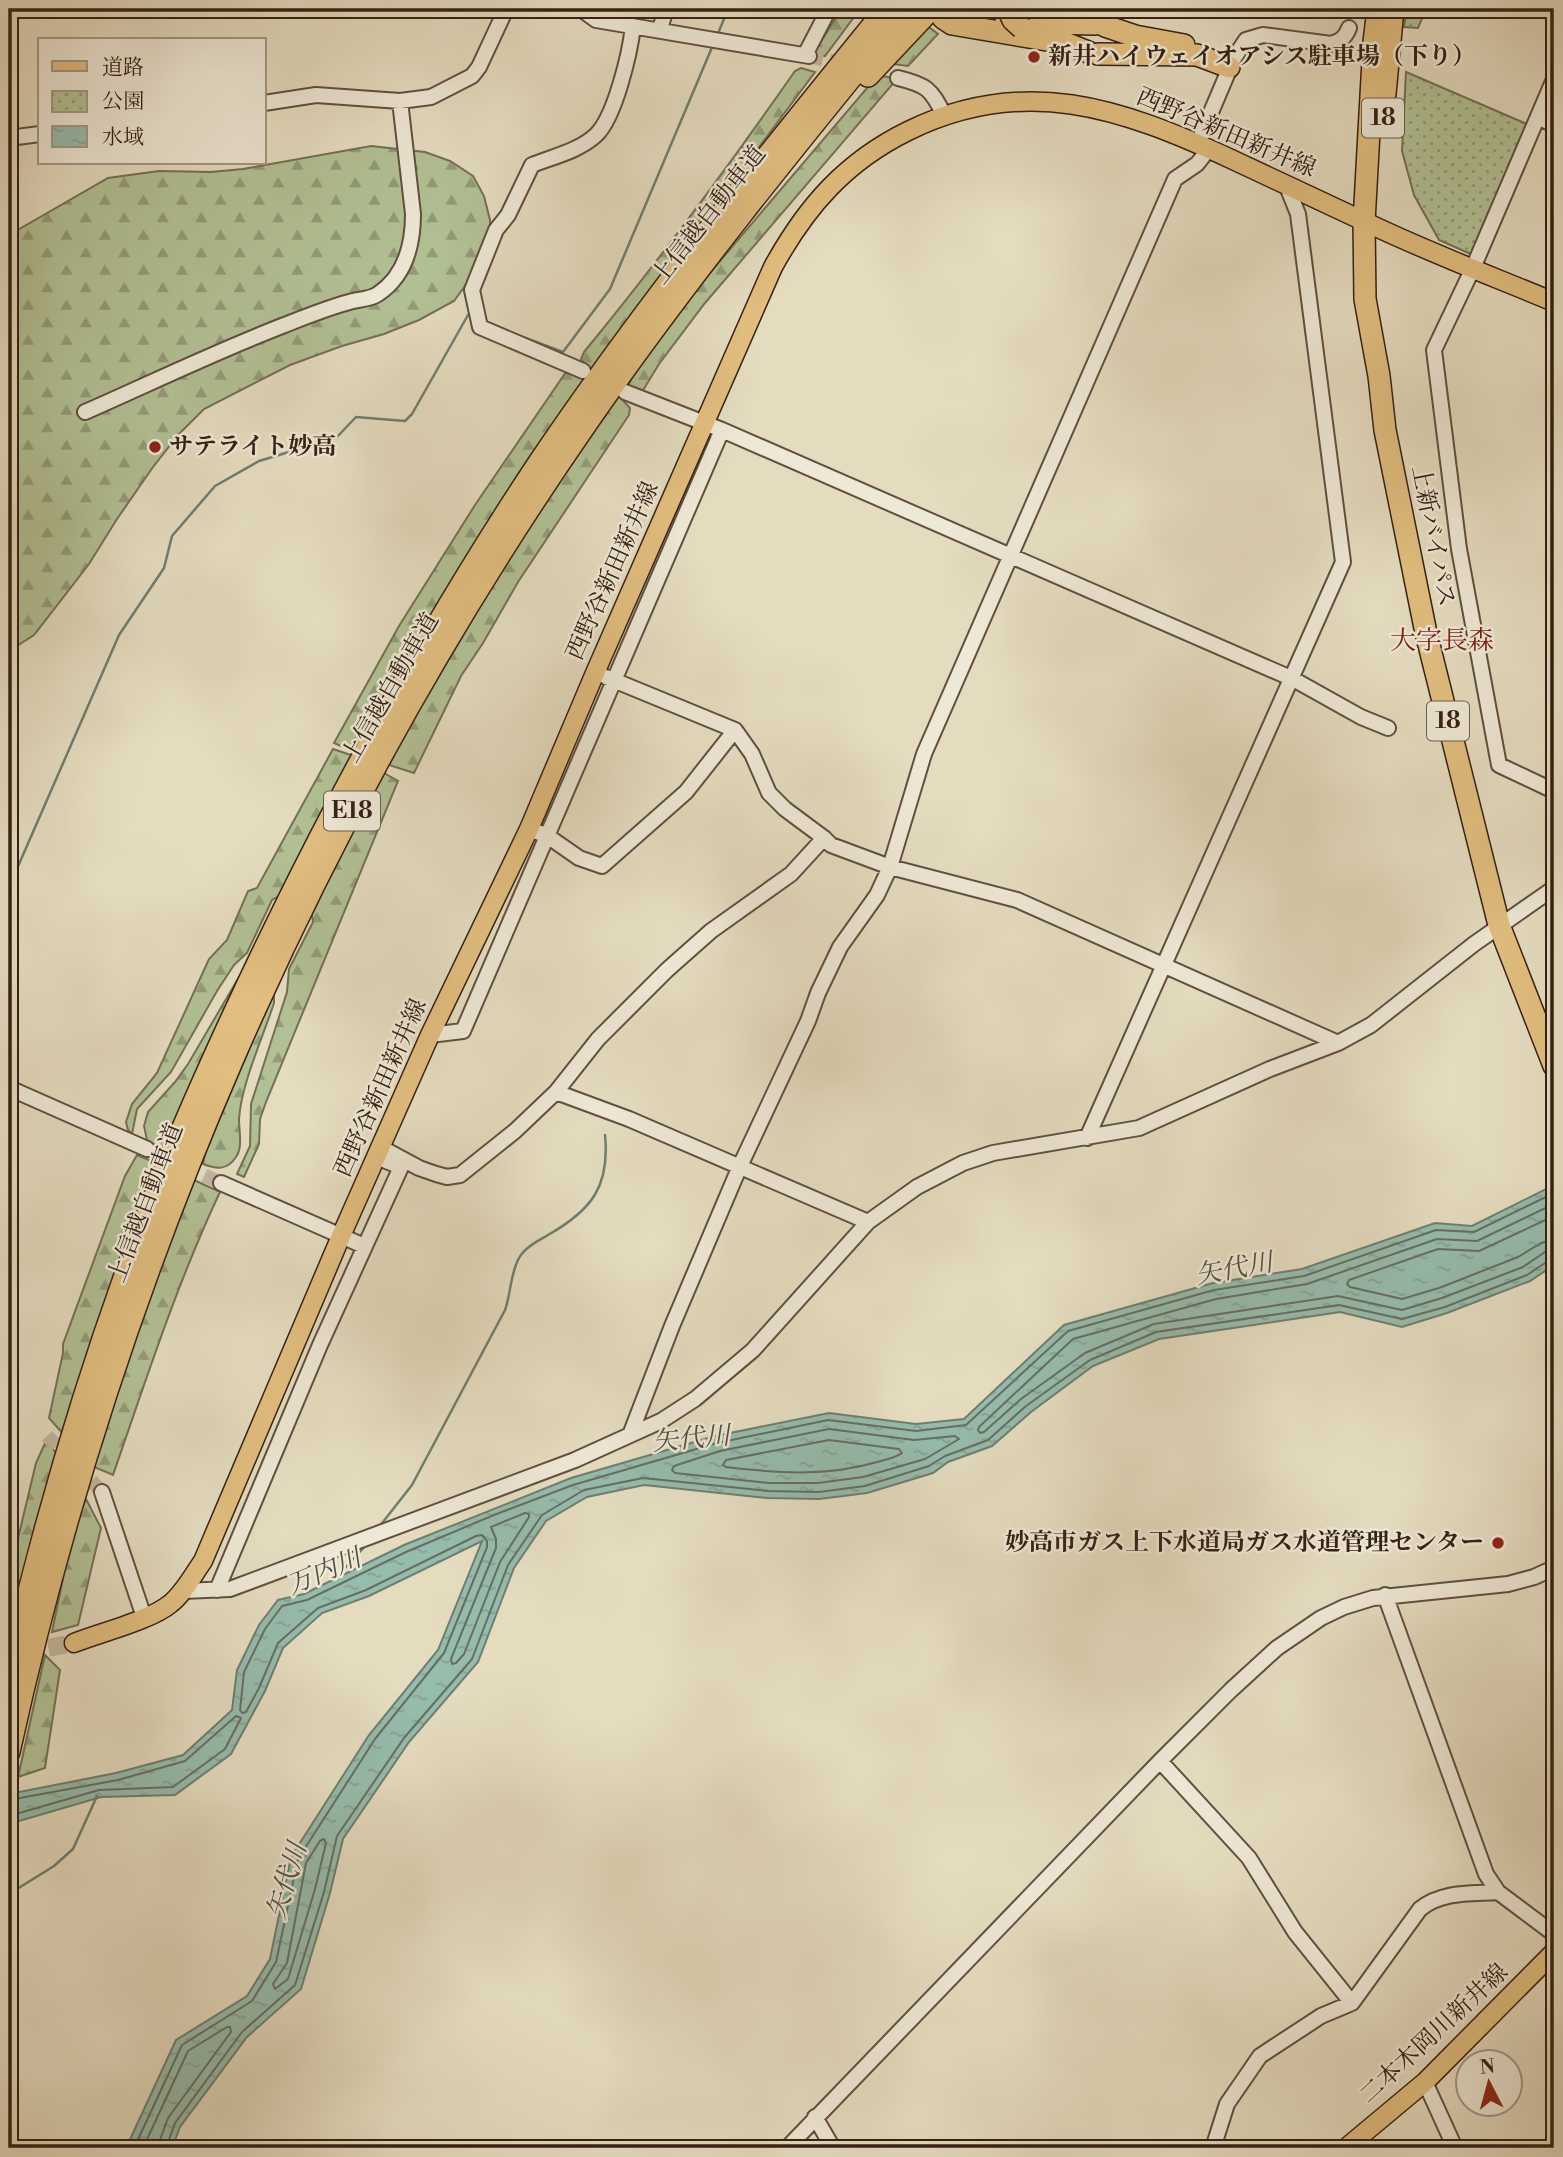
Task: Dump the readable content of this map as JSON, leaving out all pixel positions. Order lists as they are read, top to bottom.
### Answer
{
  "streets": {
    "highway": [
      "18",
      "上信越自動車道",
      "上新バイパス",
      "E18"
    ],
    "main road": ["西野谷新田新井線", "二本木岡川新井線"]
  },
  "crossings": [
    ["西野谷新田新井線", "上新バイパス"]
  ],
  "districts": ["大字長森"],
  "water": ["矢代川", "万内川"],
  "places": ["新井ハイウェイオアシス駐車場（下り）", "サテライト妙高", "妙高市ガス上下水道局ガス水道管理センター"],
  "legend": ["道路", "公園", "水域"],
  "north": "top"
}
